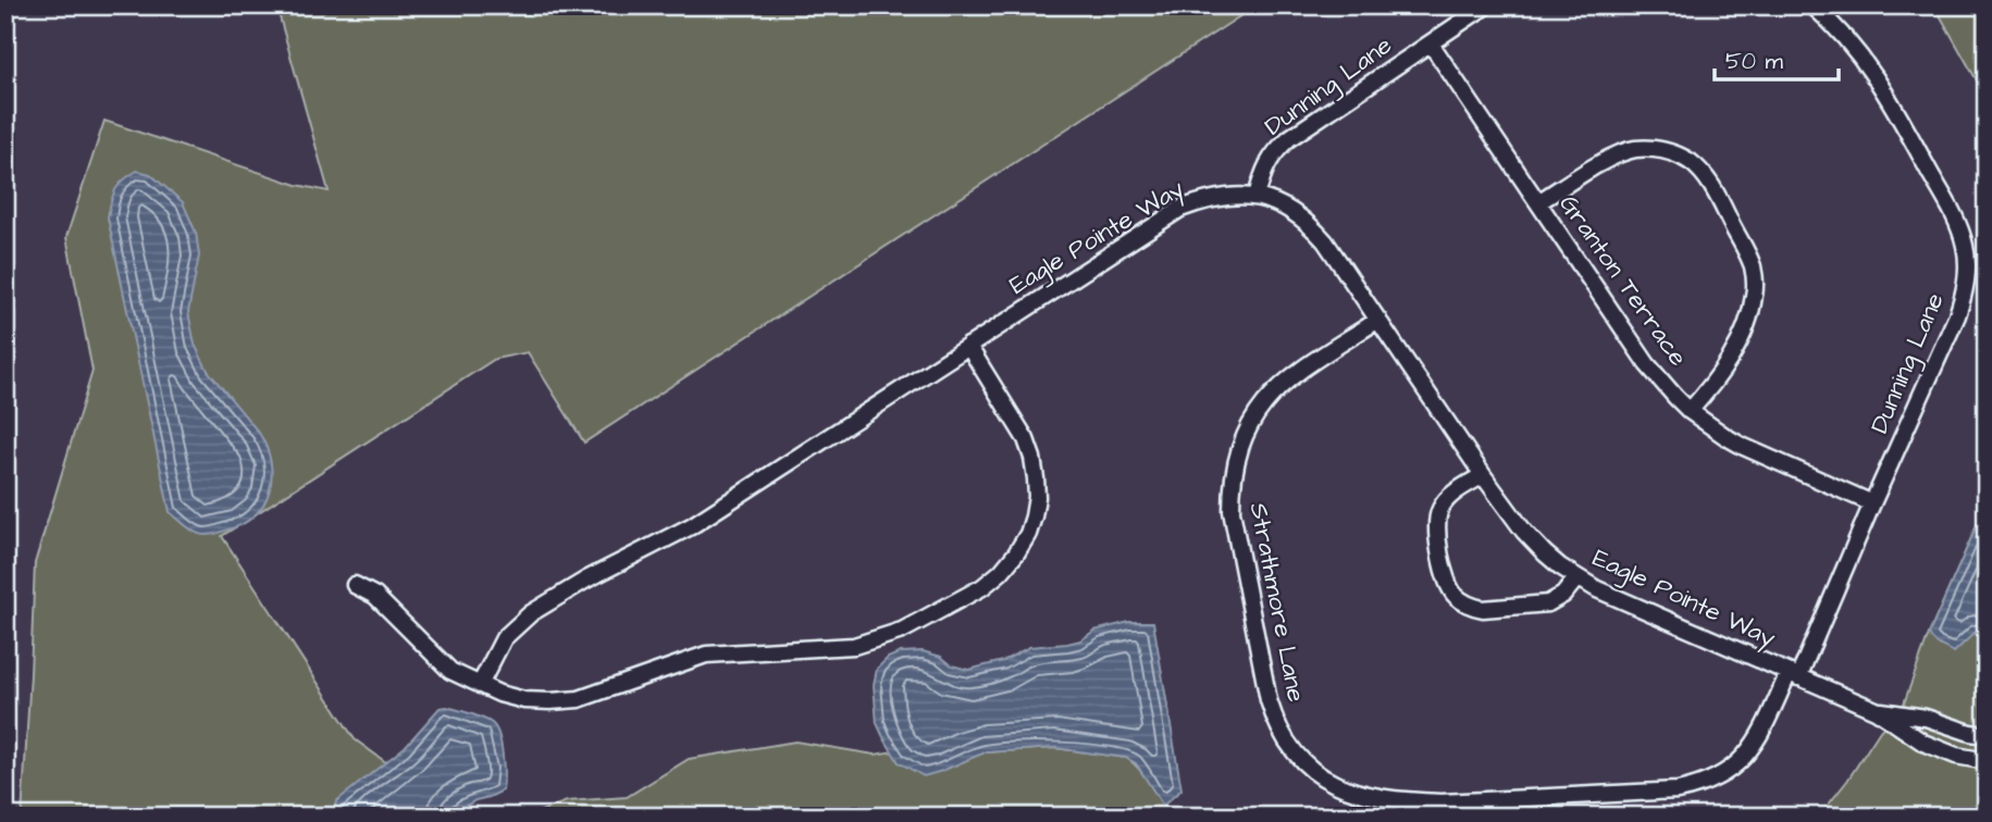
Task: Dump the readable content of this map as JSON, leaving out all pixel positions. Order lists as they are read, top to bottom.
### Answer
{
  "streets": {
    "street": [
      "Dunning Lane",
      "Eagle Pointe Way",
      "Granton Terrace",
      "Strathmore Lane"
    ]
  },
  "crossings": [
    ["Dunning Lane", "Eagle Pointe Way"],
    ["Dunning Lane", "Granton Terrace"],
    ["Dunning Lane", "Strathmore Lane"],
    ["Eagle Pointe Way", "Strathmore Lane"]
  ],
  "scale_bar": "50 m"
}
